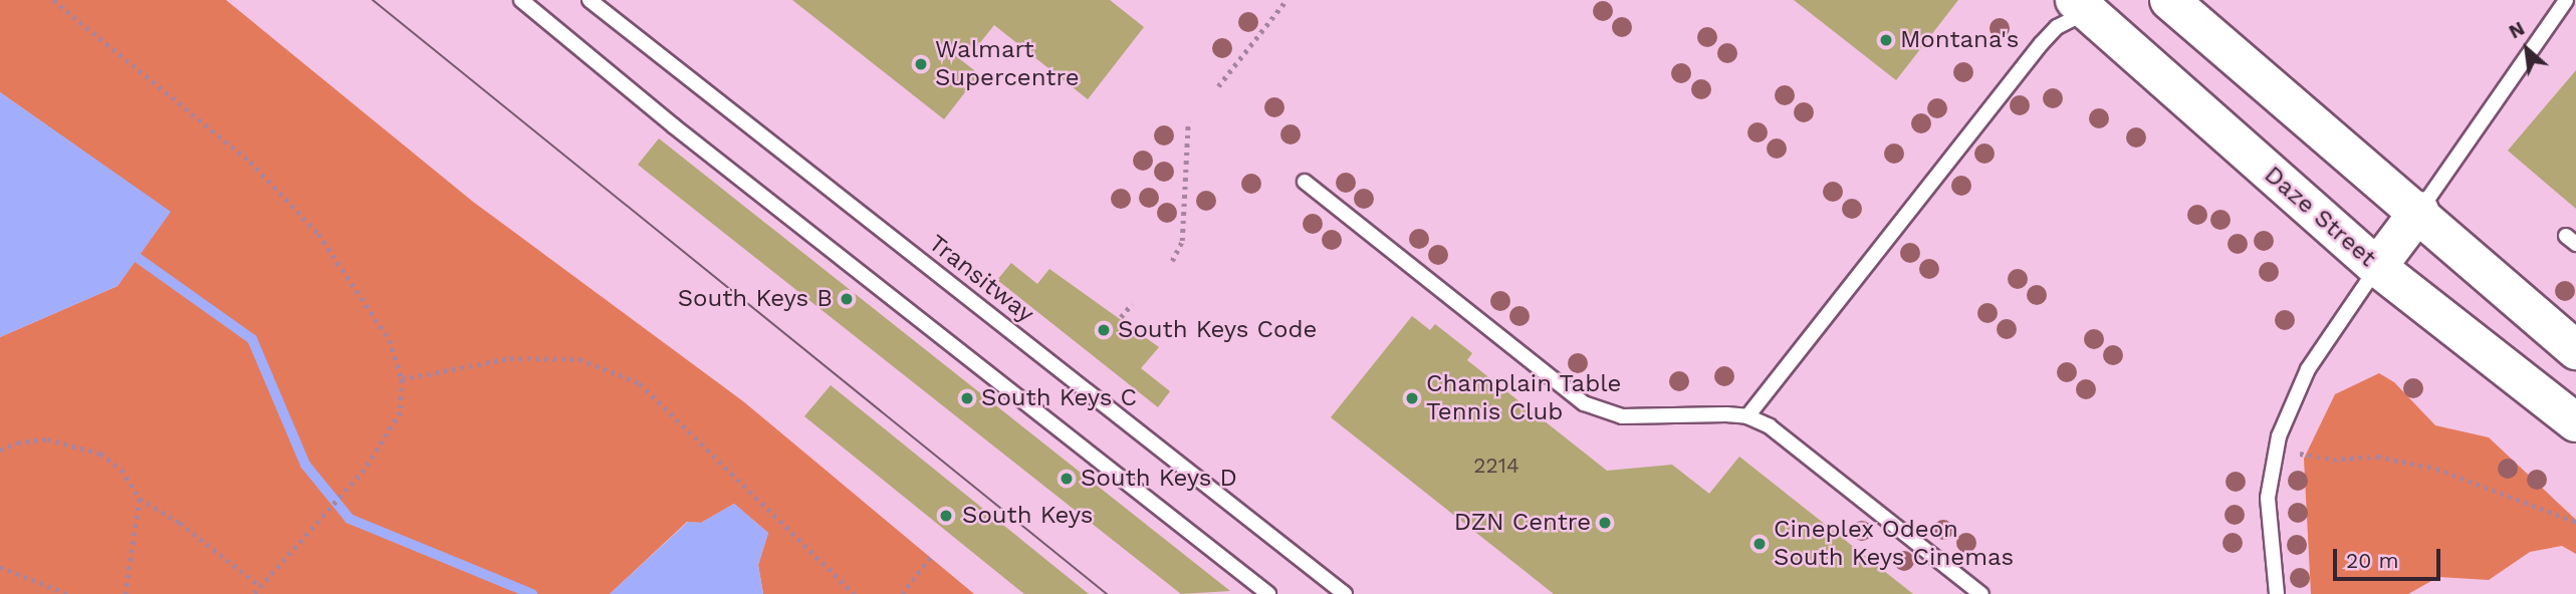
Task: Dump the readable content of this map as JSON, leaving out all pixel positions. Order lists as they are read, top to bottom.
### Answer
{
  "streets": {
    "street": ["Daze Street"],
    "lane": ["Transitway"]
  },
  "places": [
    "Montana's",
    "Walmart Supercentre",
    "South Keys B",
    "South Keys Code",
    "South Keys C",
    "Champlain Table Tennis Club",
    "South Keys D",
    "South Keys",
    "DZN Centre",
    "Cineplex Odeon South Keys Cinemas"
  ],
  "house_numbers": ["2214"],
  "scale_bar": "20 m",
  "north": "top left"
}
